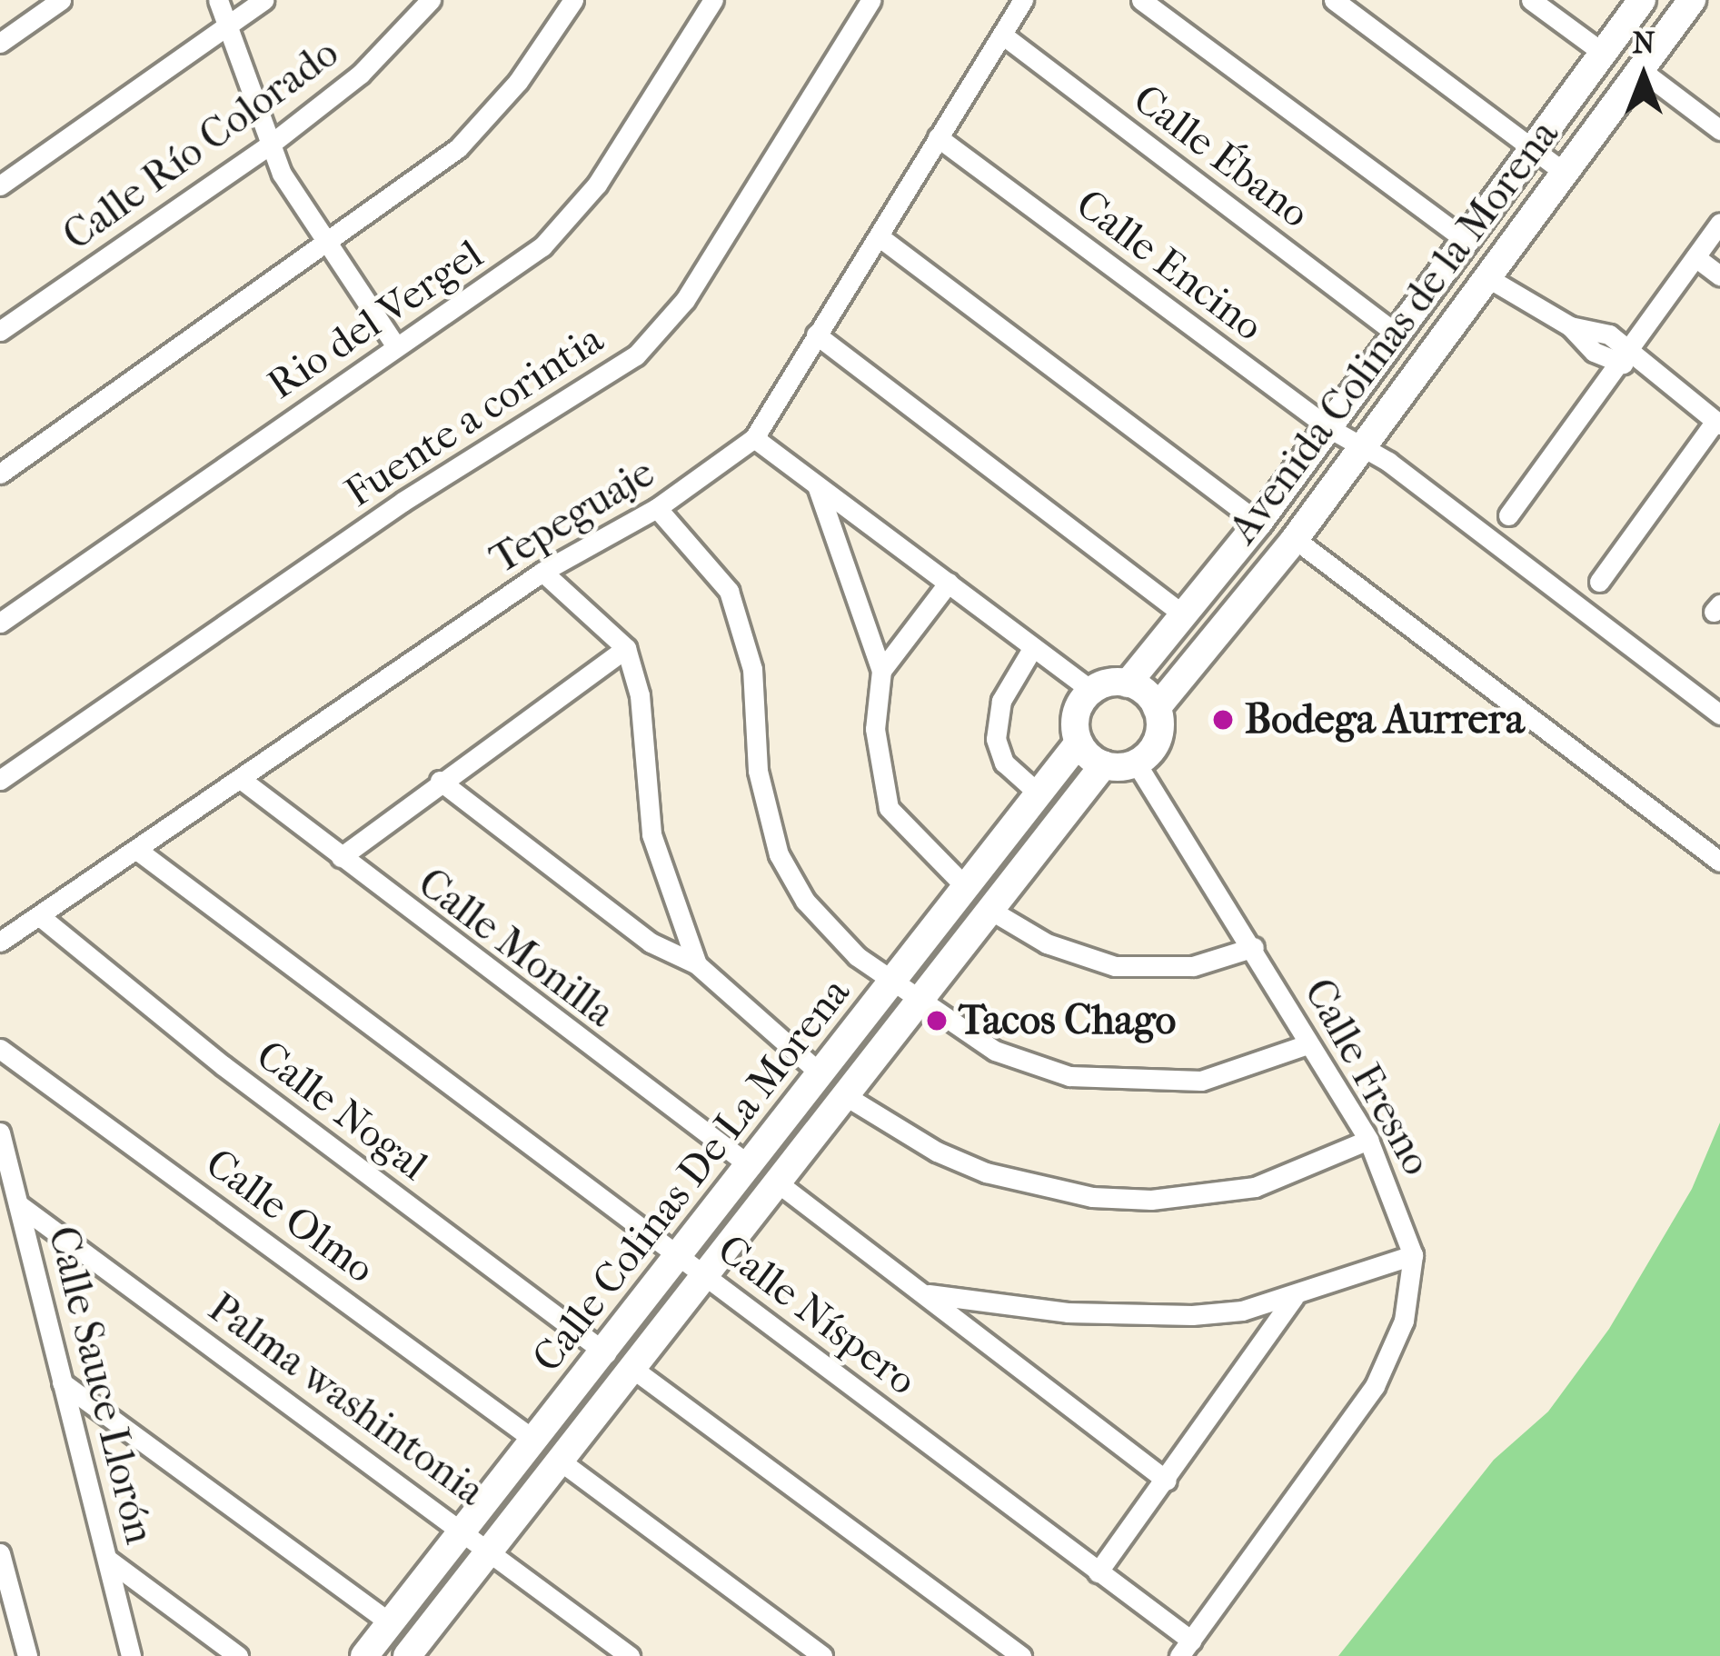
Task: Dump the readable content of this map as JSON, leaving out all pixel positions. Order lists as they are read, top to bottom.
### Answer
{
  "streets": {
    "street": [
      "Calle Río Colorado",
      "Calle Ébano",
      "Calle Encino",
      "Rio del Vergel",
      "Avenida Colinas de la Morena",
      "Fuente a corintia",
      "Tepeguaje",
      "Calle Monilla",
      "Calle Fresno",
      "Calle Nogal",
      "Calle Colinas De La Morena",
      "Calle Olmo",
      "Calle Níspero",
      "Calle Sauce Llorón",
      "Palma washintonia"
    ]
  },
  "crossings": [
    ["Calle Ébano", "Avenida Colinas de la Morena"],
    ["Calle Ébano", "Tepeguaje"],
    ["Calle Encino", "Avenida Colinas de la Morena"],
    ["Calle Encino", "Tepeguaje"],
    ["Avenida Colinas de la Morena", "Calle Fresno"],
    ["Avenida Colinas de la Morena", "Calle Colinas De La Morena"],
    ["Tepeguaje", "Calle Monilla"],
    ["Tepeguaje", "Calle Nogal"],
    ["Tepeguaje", "Calle Níspero"],
    ["Calle Monilla", "Calle Colinas De La Morena"],
    ["Calle Fresno", "Calle Colinas De La Morena"],
    ["Calle Fresno", "Calle Níspero"],
    ["Calle Nogal", "Calle Colinas De La Morena"],
    ["Calle Colinas De La Morena", "Calle Olmo"],
    ["Calle Colinas De La Morena", "Calle Níspero"],
    ["Calle Colinas De La Morena", "Palma washintonia"],
    ["Calle Sauce Llorón", "Palma washintonia"]
  ],
  "places": ["Bodega Aurrera", "Tacos Chago"],
  "north": "top"
}
